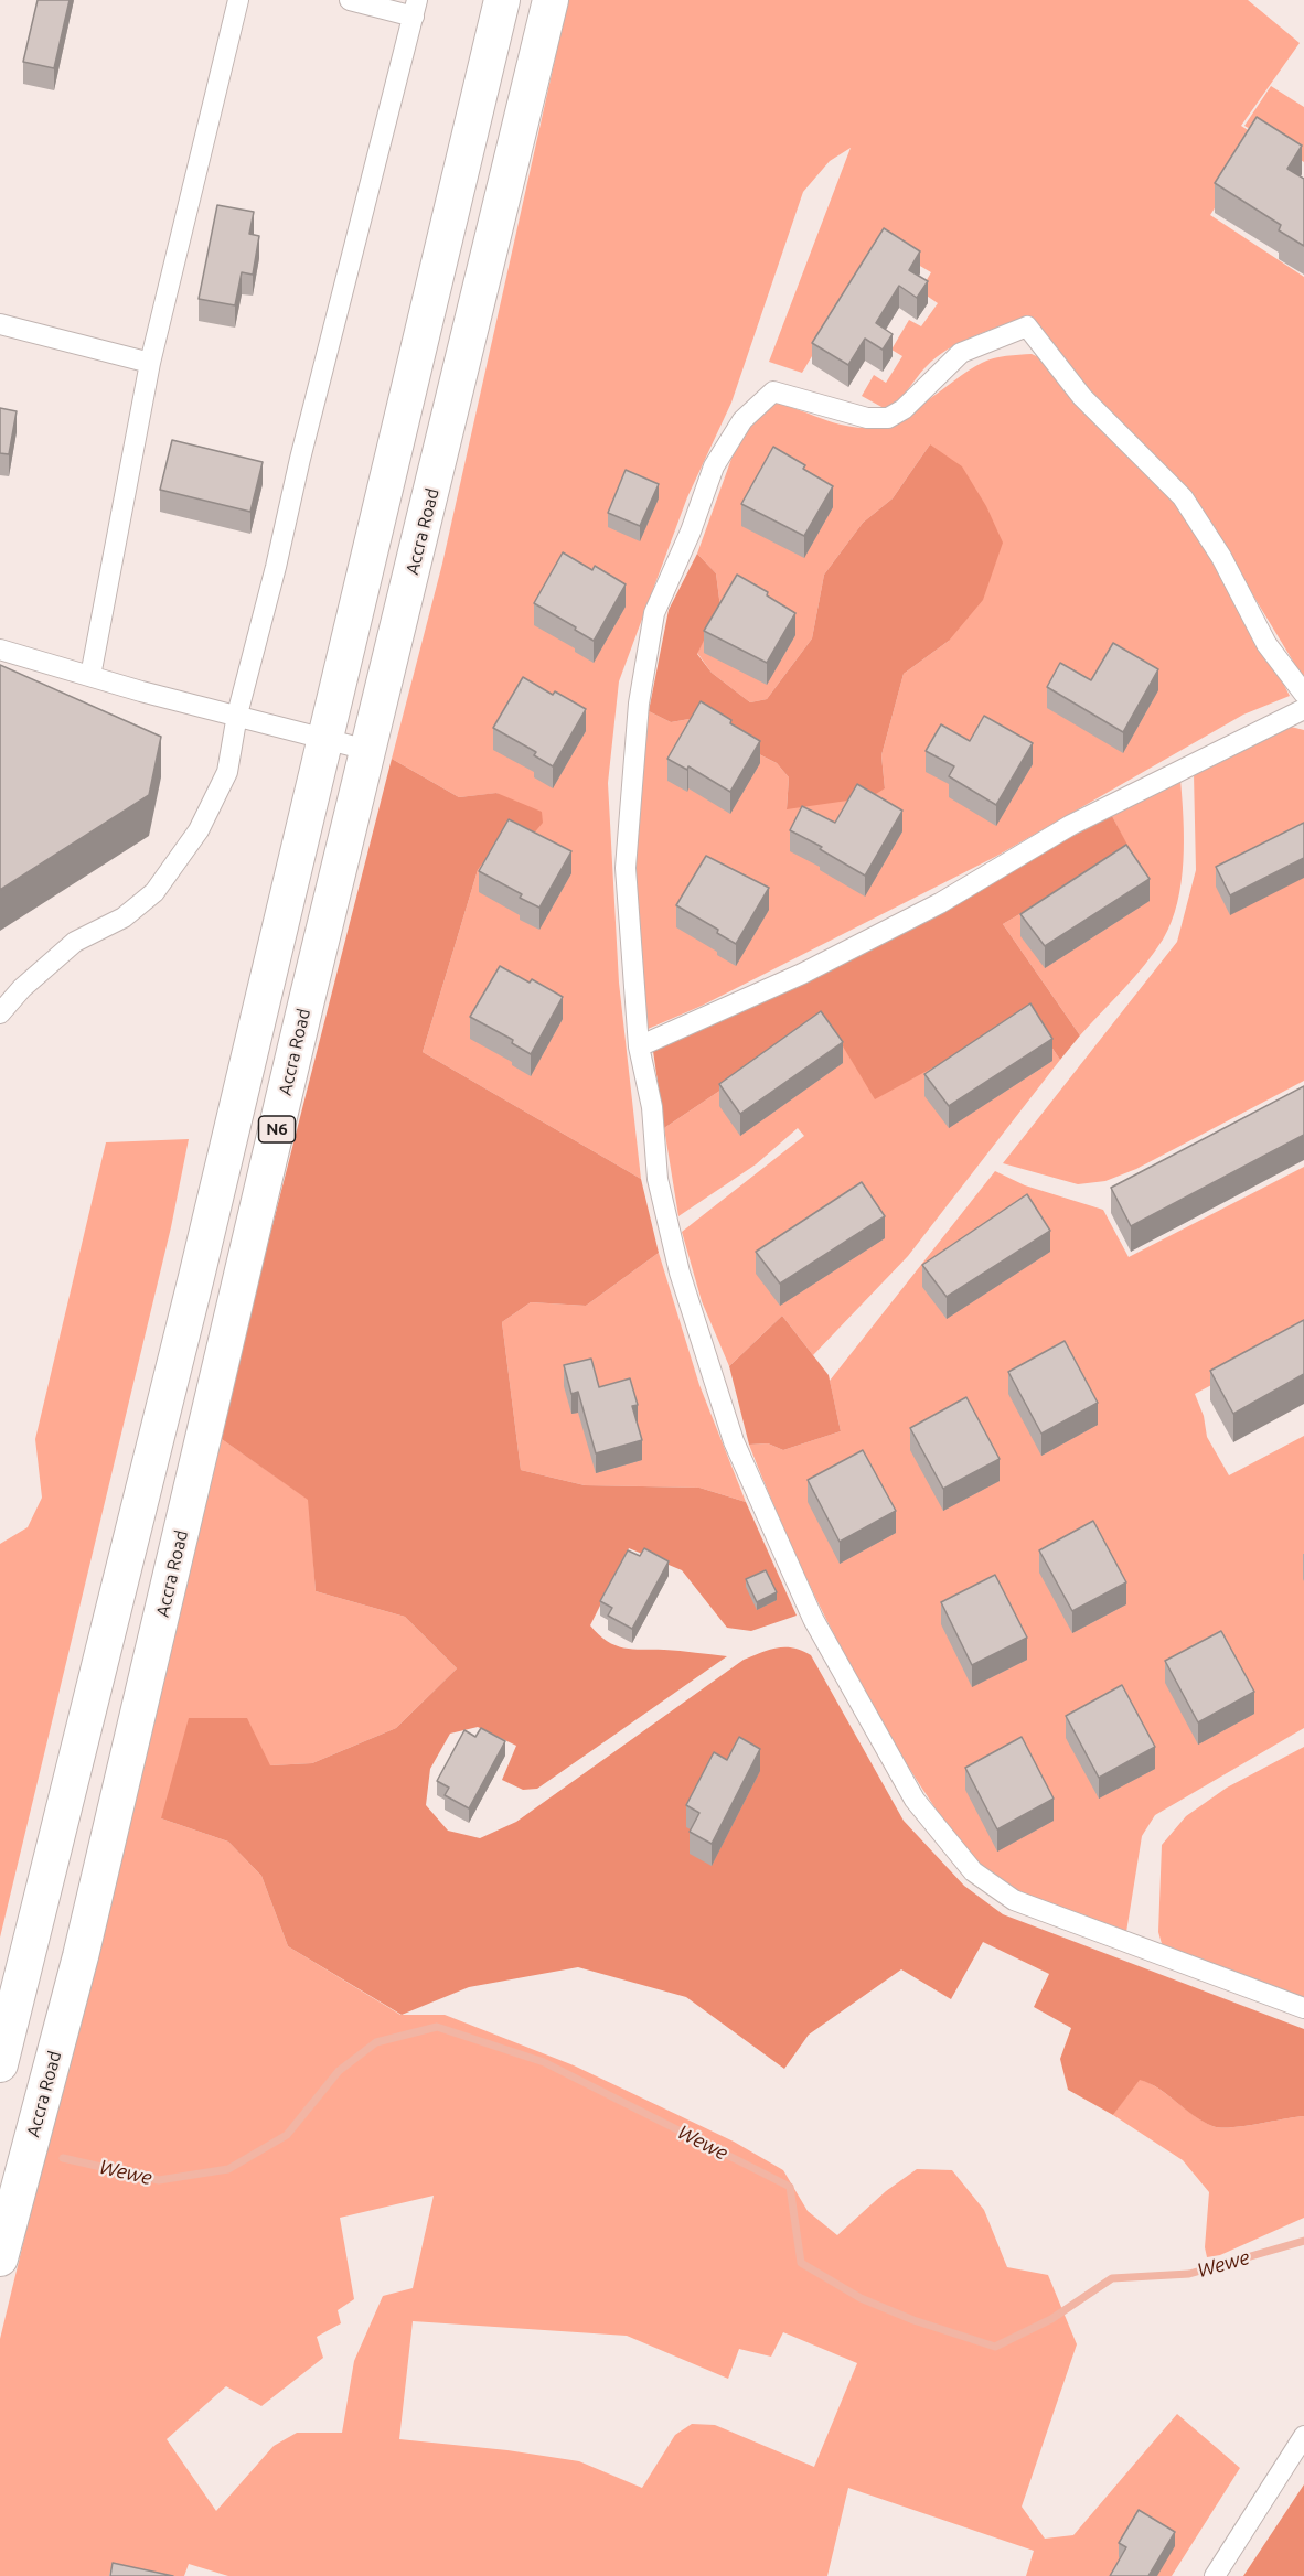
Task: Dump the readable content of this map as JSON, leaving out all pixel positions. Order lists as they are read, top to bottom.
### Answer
{
  "streets": {
    "highway": ["Accra Road", "N6"]
  },
  "water": ["Wewe"]
}
